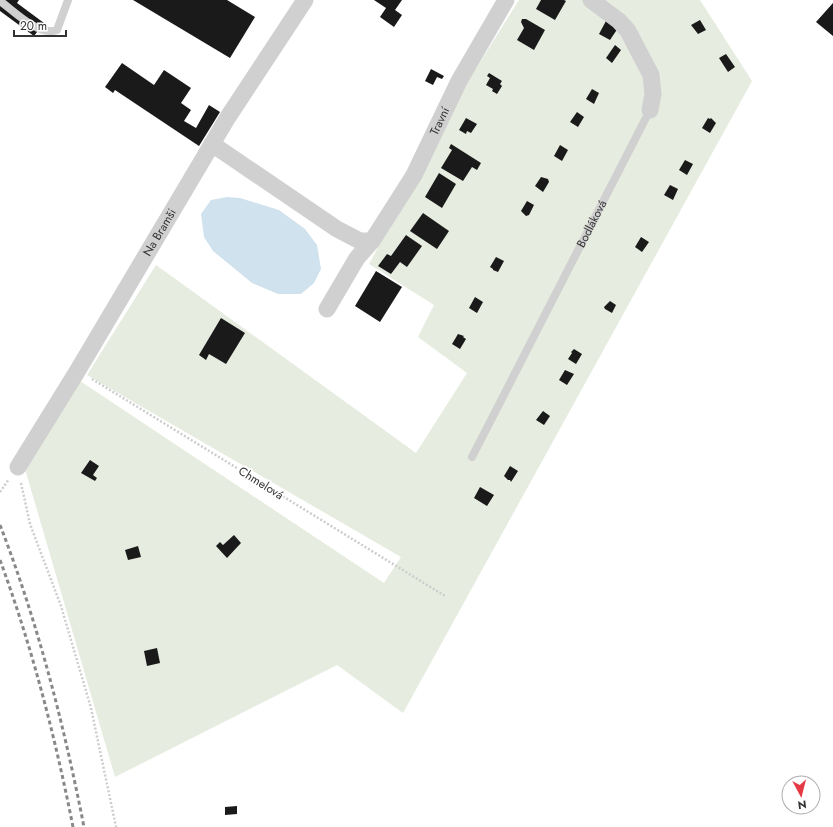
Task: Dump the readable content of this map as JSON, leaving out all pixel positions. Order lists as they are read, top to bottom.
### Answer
{
  "streets": {
    "street": ["Travní", "Bodláková", "Na Bramši"],
    "path": ["Chmelová"]
  },
  "crossings": [
    ["Na Bramši", "Chmelová"]
  ],
  "scale_bar": "20 m",
  "north": "bottom"
}
